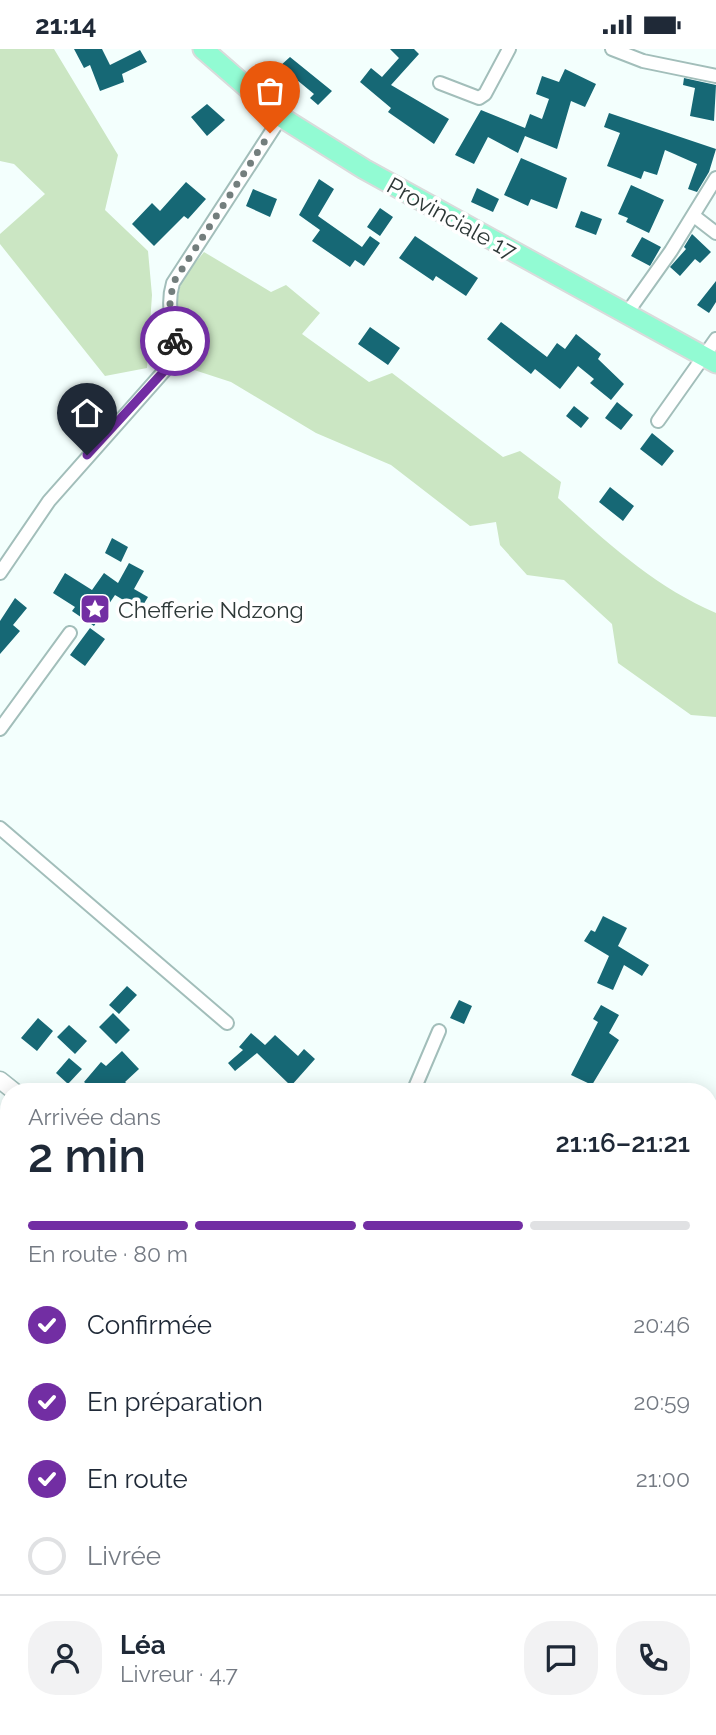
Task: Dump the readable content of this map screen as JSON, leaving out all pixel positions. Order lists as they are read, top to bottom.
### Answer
{
  "streets": {
    "main road": ["Provinciale 17"]
  },
  "places": {
    "place": ["Chefferie Ndzong"]
  },
  "page": {
    "status": "21:14",
    "heading": ["2 min", "Arrivée dans", "21:16–21:21"],
    "panel": ["Léa", "Livreur · 4.7"],
    "bar": "En route · 80 m",
    "list": [
      ["Confirmée", "20:46"],
      ["En préparation", "20:59"],
      ["En route", "21:00"],
      "Livrée"
    ]
  }
}
